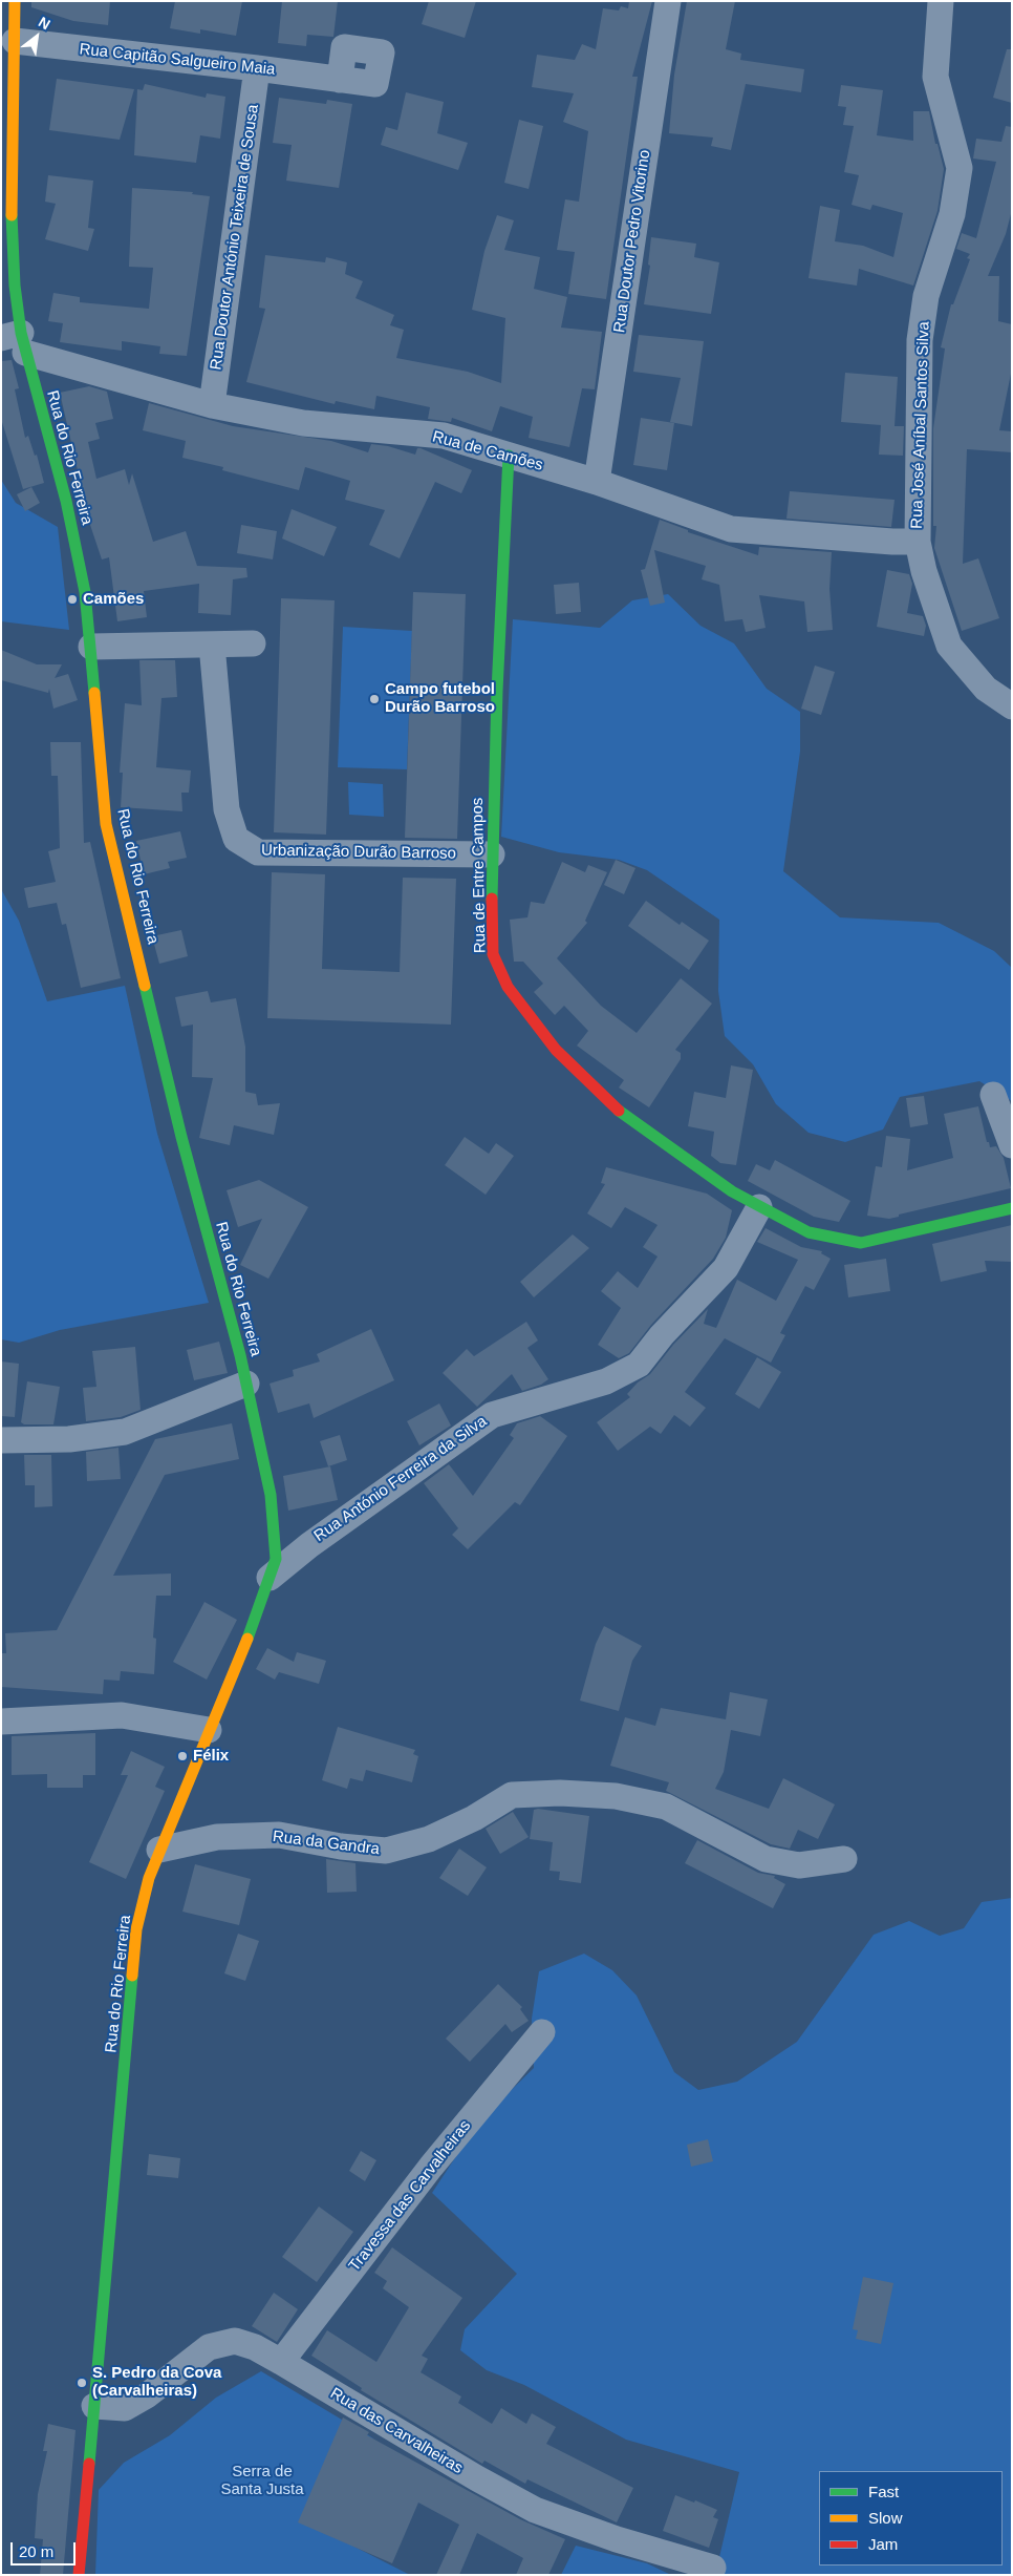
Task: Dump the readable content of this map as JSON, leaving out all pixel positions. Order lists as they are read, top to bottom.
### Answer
{
  "streets": {
    "street": [
      "Rua Capitão Salgueiro Maia",
      "Rua Doutor António Teixeira de Sousa",
      "Rua Doutor Pedro Vitorino",
      "Rua José Aníbal Santos Silva",
      "Rua de Camões",
      "Rua do Rio Ferreira",
      "Urbanização Durão Barroso",
      "Rua de Entre Campos",
      "Rua António Ferreira da Silva",
      "Rua da Gandra",
      "Travessa das Carvalheiras",
      "Rua das Carvalheiras"
    ]
  },
  "crossings": [
    ["Rua Capitão Salgueiro Maia", "Rua Doutor António Teixeira de Sousa"],
    ["Rua Capitão Salgueiro Maia", "Rua do Rio Ferreira"],
    ["Rua Doutor António Teixeira de Sousa", "Rua de Camões"],
    ["Rua Doutor Pedro Vitorino", "Rua de Camões"],
    ["Rua José Aníbal Santos Silva", "Rua de Camões"],
    ["Rua de Camões", "Rua do Rio Ferreira"],
    ["Rua de Camões", "Rua de Entre Campos"],
    ["Rua do Rio Ferreira", "Rua António Ferreira da Silva"],
    ["Rua do Rio Ferreira", "Rua da Gandra"],
    ["Rua do Rio Ferreira", "Rua das Carvalheiras"],
    ["Urbanização Durão Barroso", "Rua de Entre Campos"],
    ["Rua de Entre Campos", "Rua António Ferreira da Silva"],
    ["Travessa das Carvalheiras", "Rua das Carvalheiras"]
  ],
  "parks": ["Serra de Santa Justa"],
  "places": [
    "Camões",
    "Campo futebol Durão Barroso",
    "Félix",
    "S. Pedro da Cova (Carvalheiras)"
  ],
  "legend": ["Fast", "Slow", "Jam"],
  "scale_bar": "20 m",
  "north": "top right"
}
